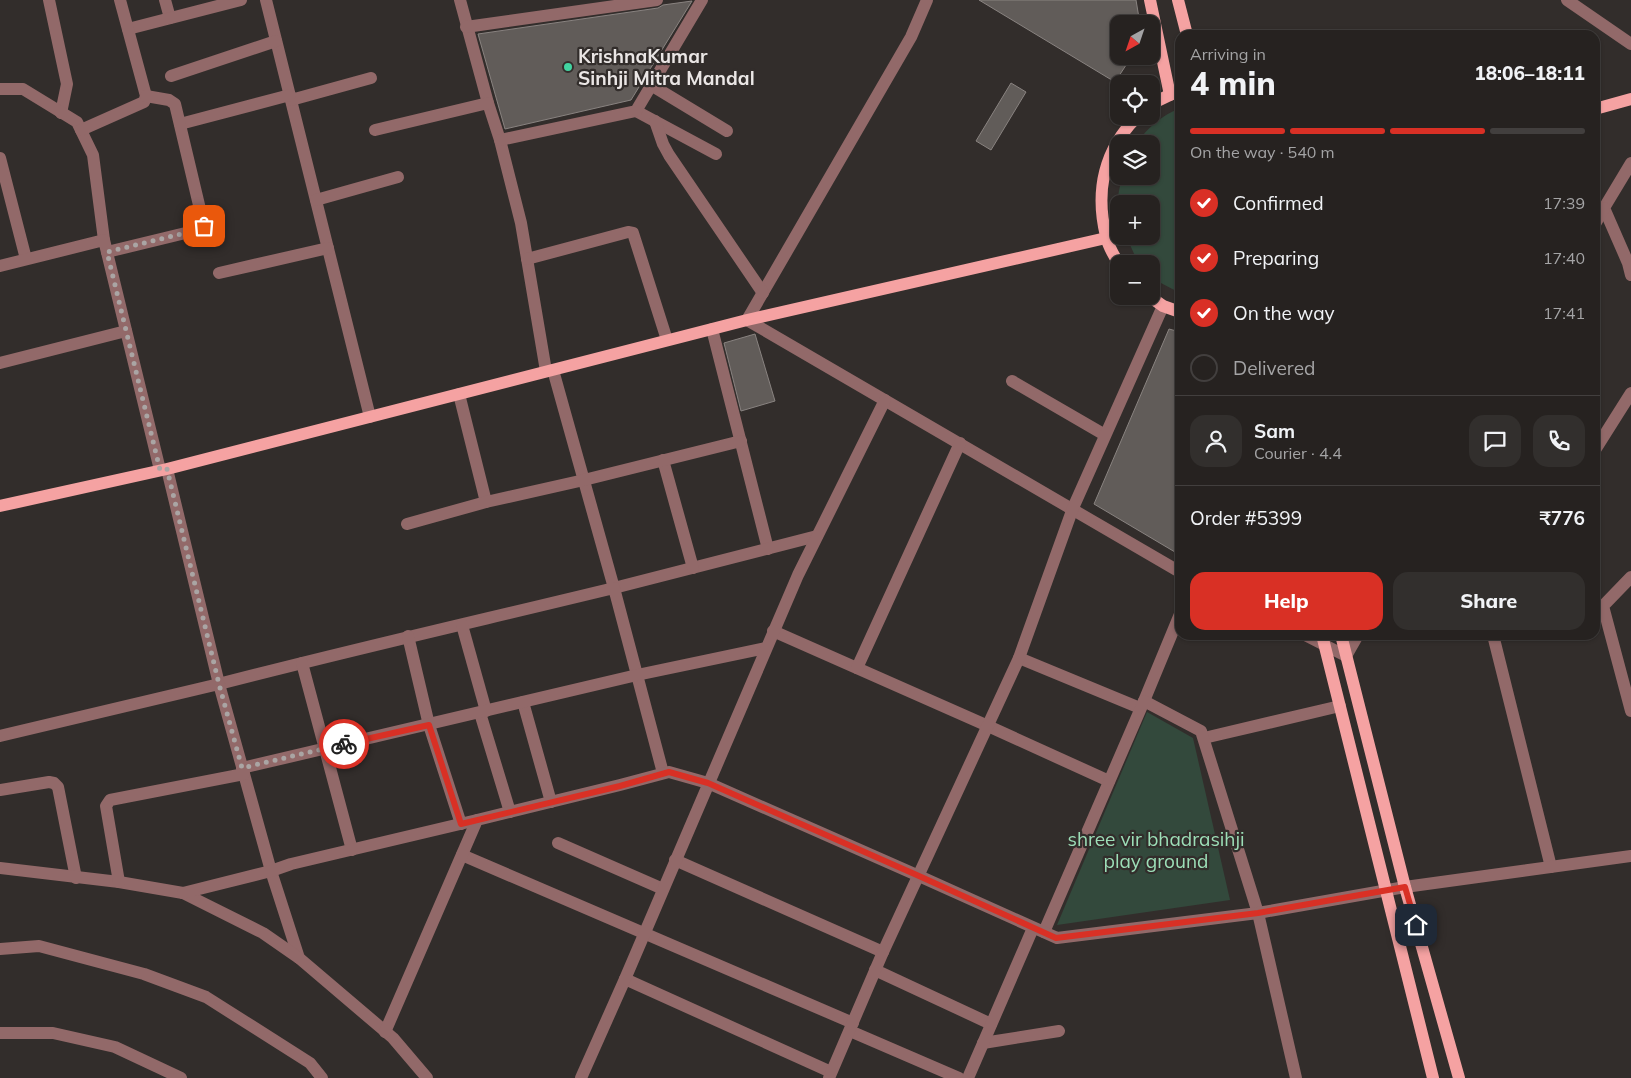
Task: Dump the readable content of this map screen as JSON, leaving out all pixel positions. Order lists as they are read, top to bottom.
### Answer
{
  "parks": ["shree vir bhadrasihji play ground"],
  "places": ["KrishnaKumar Sinhji Mitra Mandal"],
  "north": "bottom left",
  "page": {
    "map_buttons": ["+", "−"],
    "heading": ["4 min", "Arriving in", "18:06–18:11"],
    "panel": [
      "Sam",
      "Courier · 4.4",
      "Order #5399",
      "₹776"
    ],
    "bar": "On the way · 540 m",
    "list": [
      ["Confirmed", "17:39"],
      ["Preparing", "17:40"],
      ["On the way", "17:41"],
      "Delivered"
    ],
    "buttons": ["Help", "Share"]
  }
}
